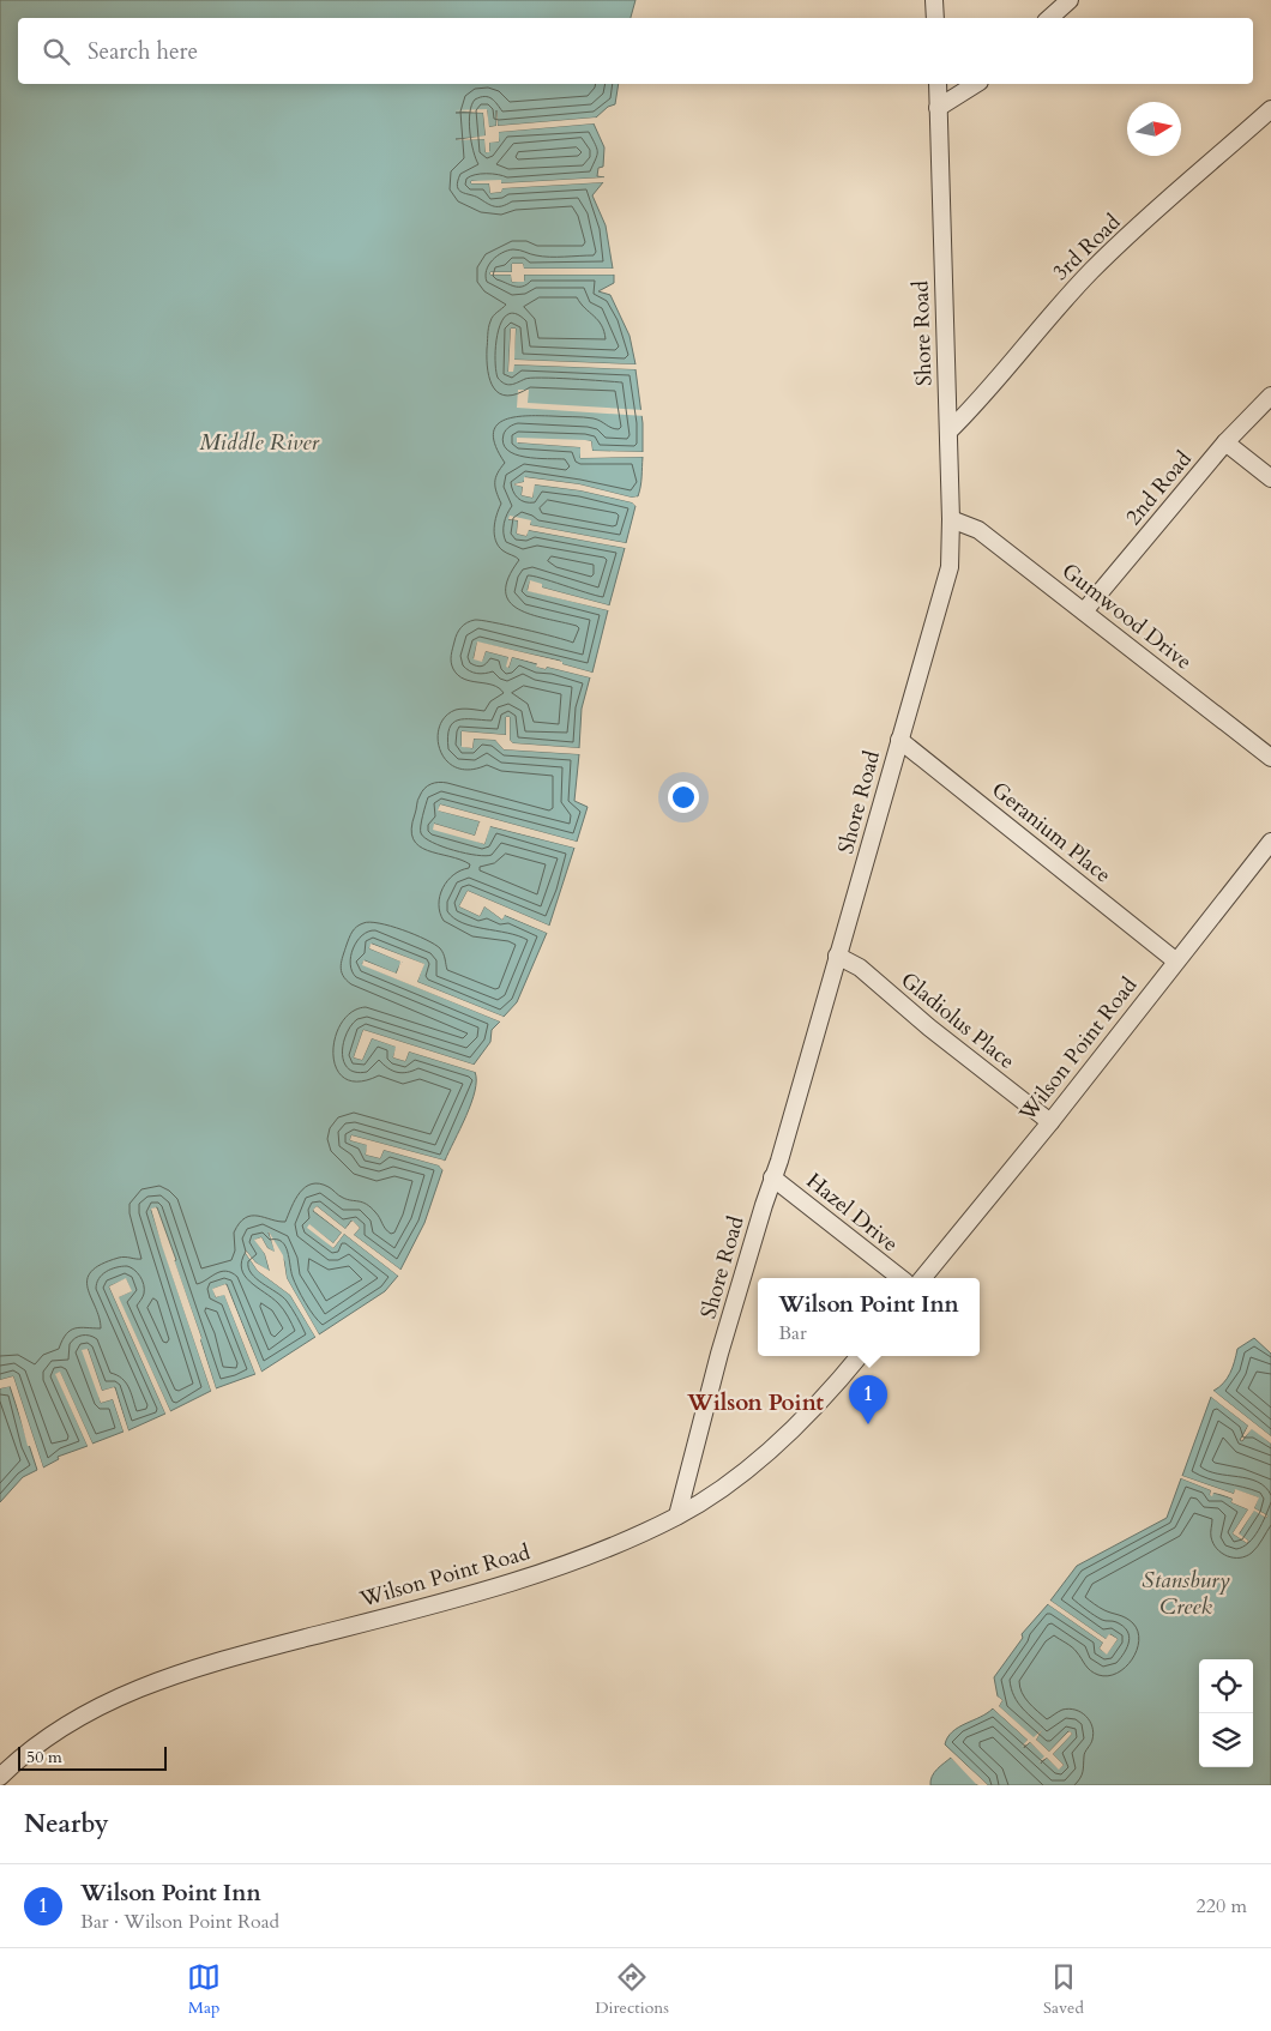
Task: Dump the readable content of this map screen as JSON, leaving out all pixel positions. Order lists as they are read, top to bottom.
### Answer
{
  "streets": {
    "street": [
      "3rd Road",
      "Shore Road",
      "2nd Road",
      "Gumwood Drive",
      "Geranium Place",
      "Gladiolus Place",
      "Wilson Point Road",
      "Hazel Drive"
    ]
  },
  "crossings": [
    ["3rd Road", "Shore Road"],
    ["Shore Road", "Gumwood Drive"],
    ["Shore Road", "Geranium Place"],
    ["Shore Road", "Gladiolus Place"],
    ["Shore Road", "Wilson Point Road"],
    ["Shore Road", "Hazel Drive"],
    ["2nd Road", "Gumwood Drive"],
    ["Geranium Place", "Wilson Point Road"],
    ["Gladiolus Place", "Wilson Point Road"]
  ],
  "districts": ["Wilson Point"],
  "water": ["Middle River", "Stansbury Creek"],
  "scale_bar": "50 m",
  "north": "right",
  "page": {
    "search": "Search here",
    "popup": ["Wilson Point Inn", "Bar"],
    "pins": "1",
    "scale": "50 m",
    "heading": "Nearby",
    "list": [
      {
        "mark": "1",
        "name": "Wilson Point Inn",
        "note": "Bar · Wilson Point Road",
        "value": "220 m"
      }
    ],
    "nav": ["Map", "Directions", "Saved"]
  }
}
